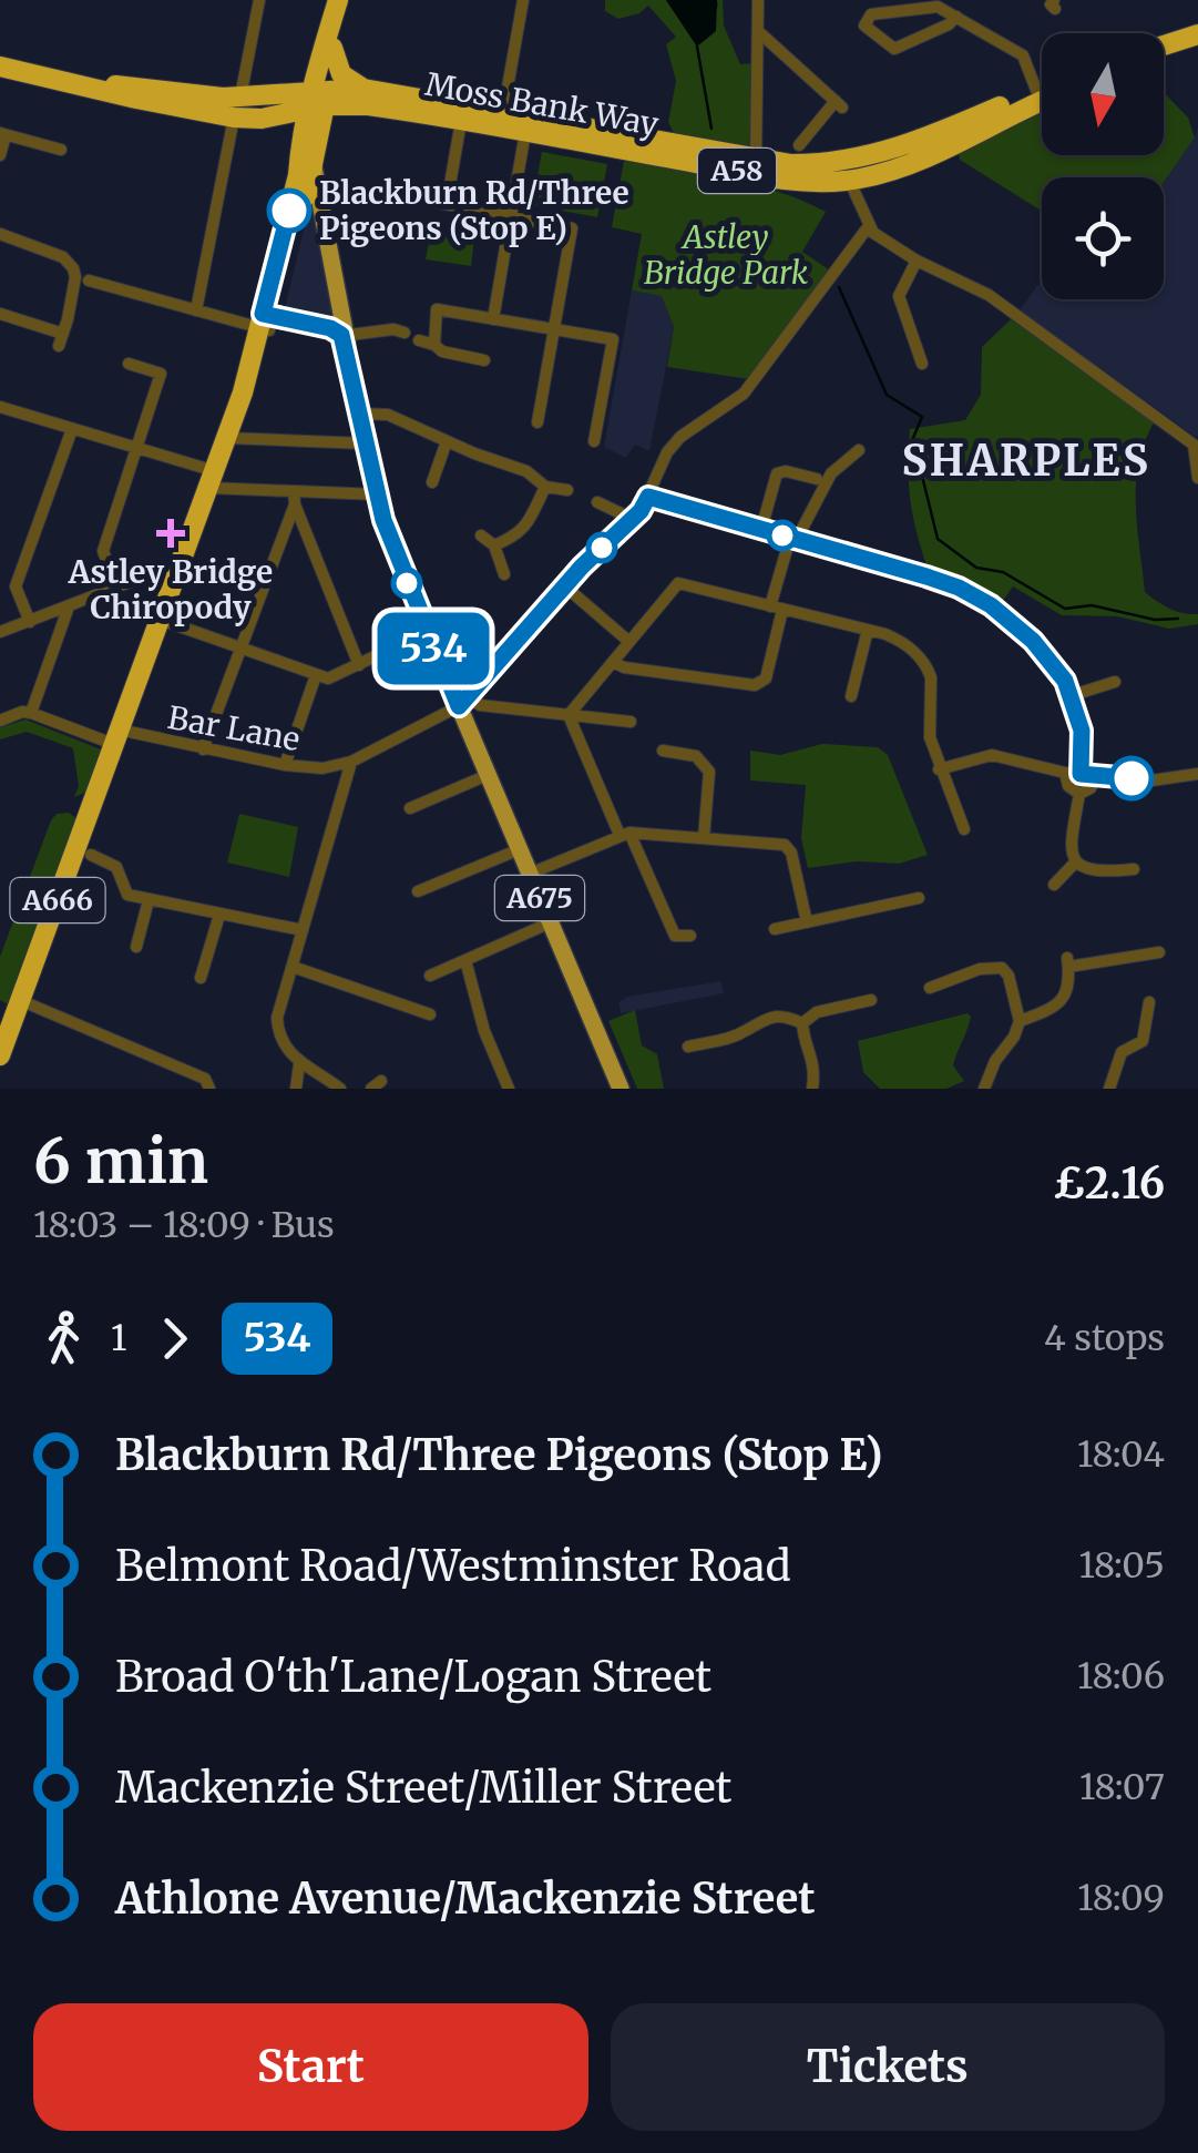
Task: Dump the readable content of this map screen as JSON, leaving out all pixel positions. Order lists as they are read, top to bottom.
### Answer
{
  "streets": {
    "highway": ["Moss Bank Way", "A58", "A666"],
    "main road": ["A675"],
    "street": ["Bar Lane"]
  },
  "crossings": [
    ["Moss Bank Way", "A58"],
    ["Bar Lane", "A675"],
    ["Bar Lane", "A666"]
  ],
  "districts": ["SHARPLES"],
  "parks": ["Astley Bridge Park"],
  "places": {
    "other": ["Blackburn Rd/Three Pigeons (Stop E)"],
    "health": ["Astley Bridge Chiropody"]
  },
  "lines": ["bus line 534"],
  "north": "bottom",
  "page": {
    "on_map": "534",
    "heading": ["6 min", "18:03 – 18:09 · Bus", "£2.16"],
    "legs": ["1", "534", "4 stops"],
    "list": [
      {
        "name": "Blackburn Rd/Three Pigeons (Stop E)",
        "value": "18:04"
      },
      {
        "name": "Belmont Road/Westminster Road",
        "value": "18:05"
      },
      {
        "name": "Broad O'th'Lane/Logan Street",
        "value": "18:06"
      },
      {
        "name": "Mackenzie Street/Miller Street",
        "value": "18:07"
      },
      {
        "name": "Athlone Avenue/Mackenzie Street",
        "value": "18:09"
      }
    ],
    "buttons": ["Start", "Tickets"]
  }
}
